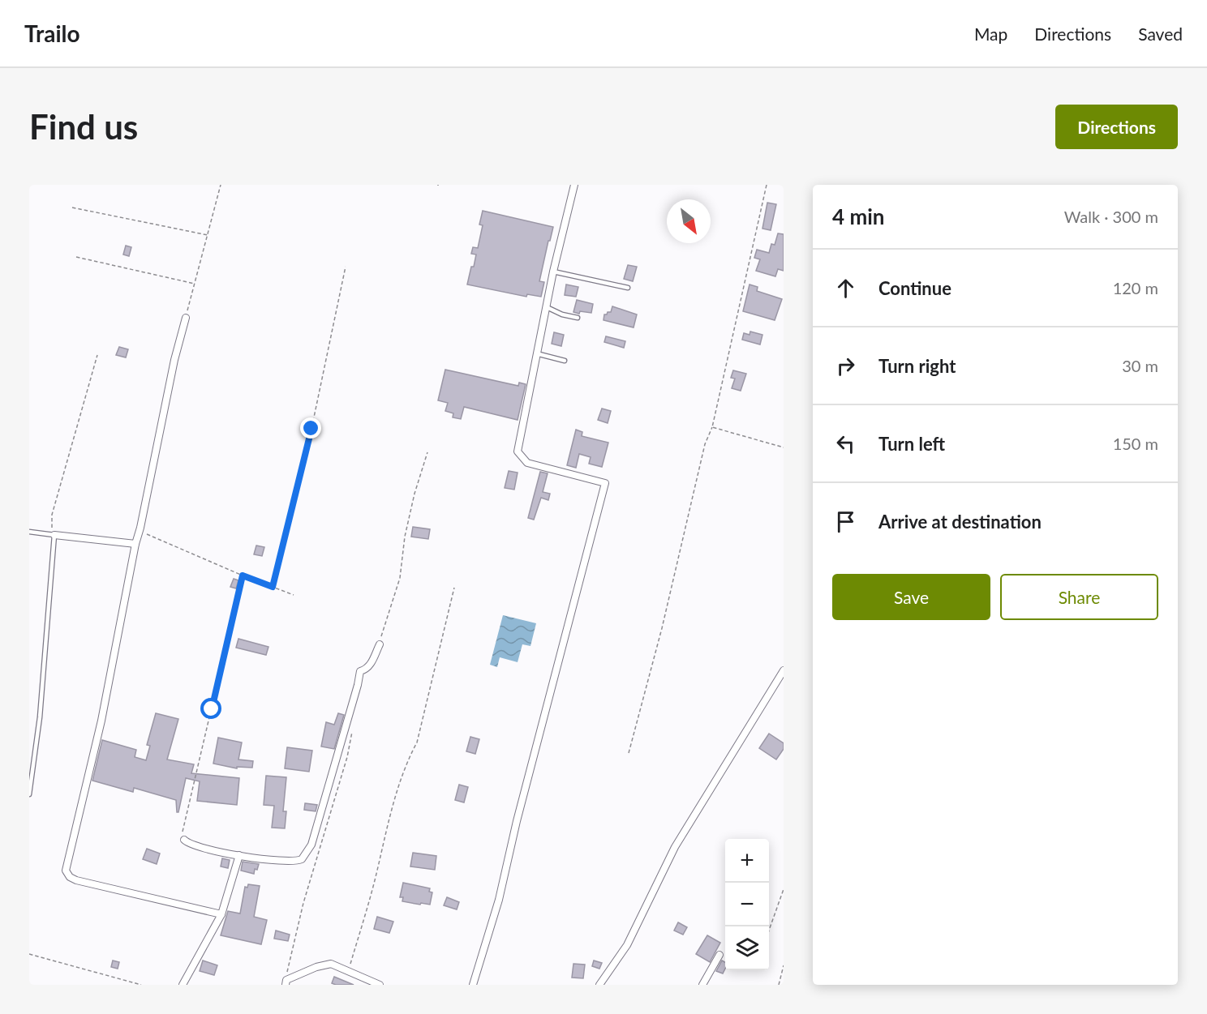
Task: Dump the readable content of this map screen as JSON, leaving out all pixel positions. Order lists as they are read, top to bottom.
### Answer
{
  "north": "bottom right",
  "page": {
    "header": "Trailo",
    "nav": ["Map", "Directions", "Saved"],
    "buttons": [
      "Directions",
      ["Save", "Share"]
    ],
    "title": "Find us",
    "heading": ["4 min", "Walk · 300 m"],
    "list": [
      ["Continue", "120 m"],
      ["Turn right", "30 m"],
      ["Turn left", "150 m"],
      "Arrive at destination"
    ],
    "map_buttons": ["+", "−"]
  }
}
